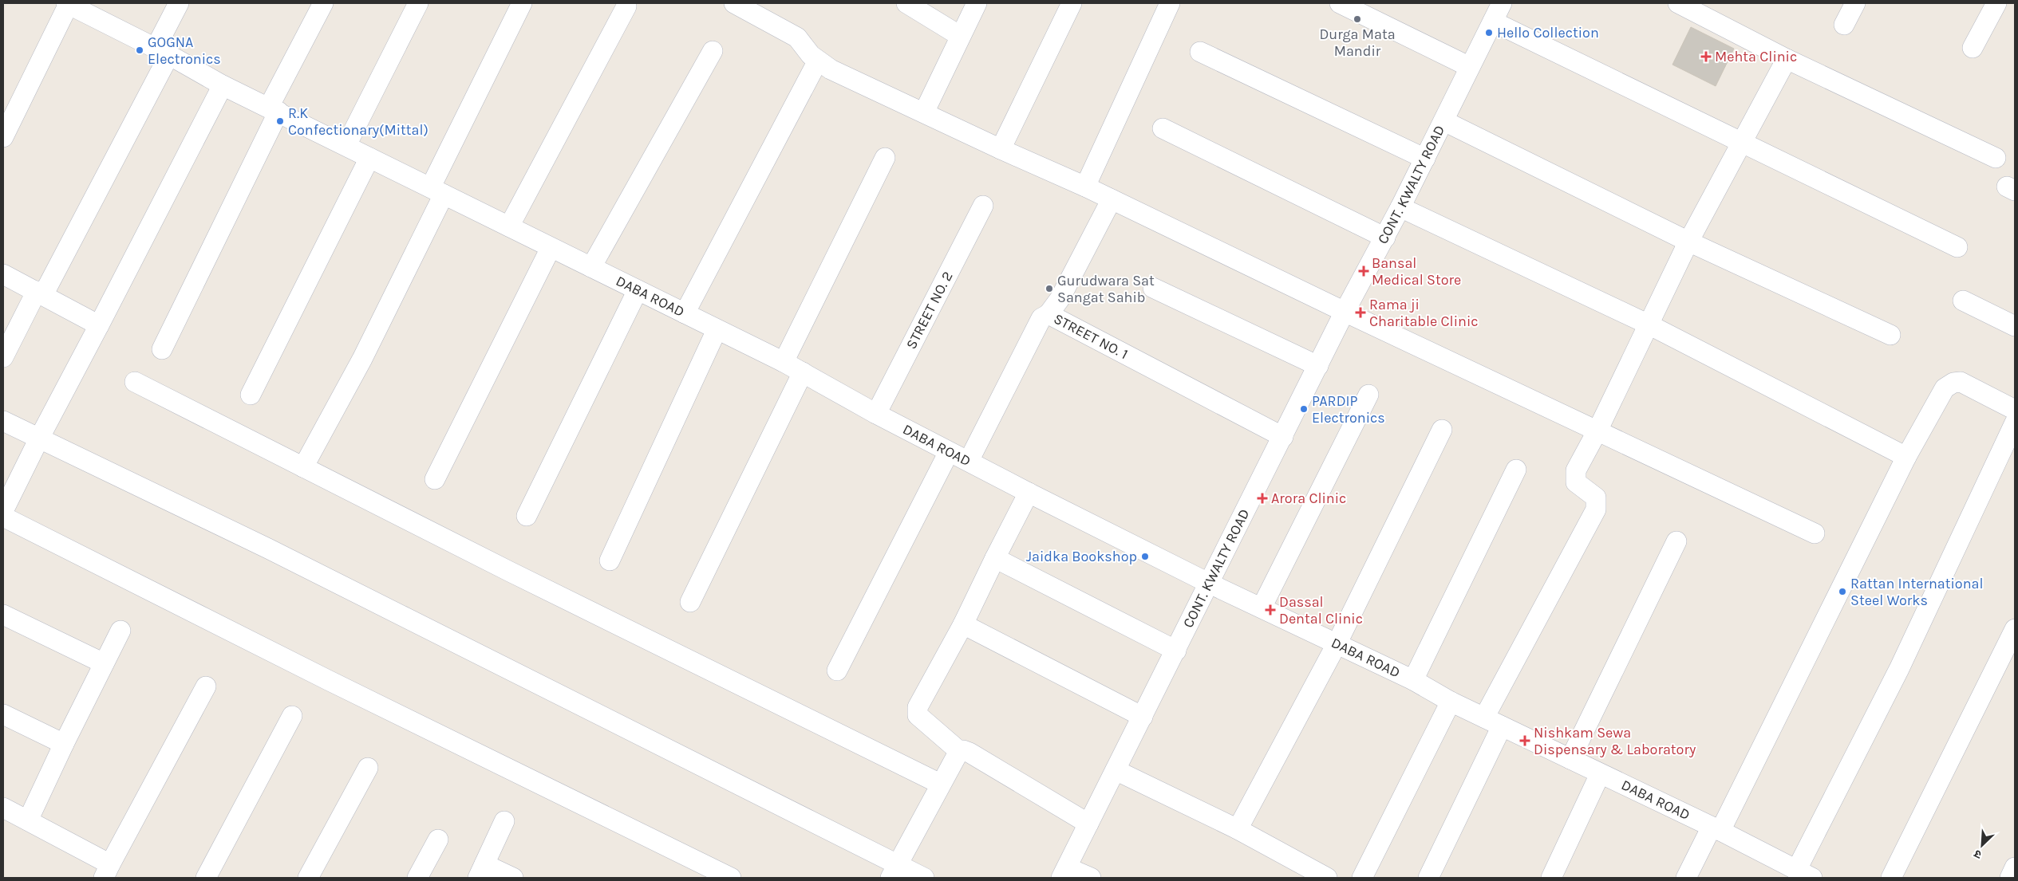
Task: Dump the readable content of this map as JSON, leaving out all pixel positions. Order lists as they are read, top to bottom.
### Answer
{
  "streets": {
    "street": [
      "CONT. KWALTY ROAD",
      "DABA ROAD",
      "STREET NO. 2",
      "STREET NO. 1"
    ]
  },
  "crossings": [
    ["CONT. KWALTY ROAD", "DABA ROAD"],
    ["CONT. KWALTY ROAD", "STREET NO. 1"],
    ["DABA ROAD", "STREET NO. 2"],
    ["DABA ROAD", "STREET NO. 1"]
  ],
  "places": {
    "other": [
      "Durga Mata Mandir",
      "Hello Collection",
      "GOGNA Electronics",
      "R.K Confectionary(Mittal)",
      "Gurudwara Sat Sangat Sahib",
      "PARDIP Electronics",
      "Jaidka Bookshop",
      "Rattan International Steel Works"
    ],
    "health": [
      "Mehta Clinic",
      "Bansal Medical Store",
      "Rama ji Charitable Clinic",
      "Arora Clinic",
      "Dassal Dental Clinic",
      "Nishkam Sewa Dispensary & Laboratory"
    ]
  },
  "north": "bottom left"
}
